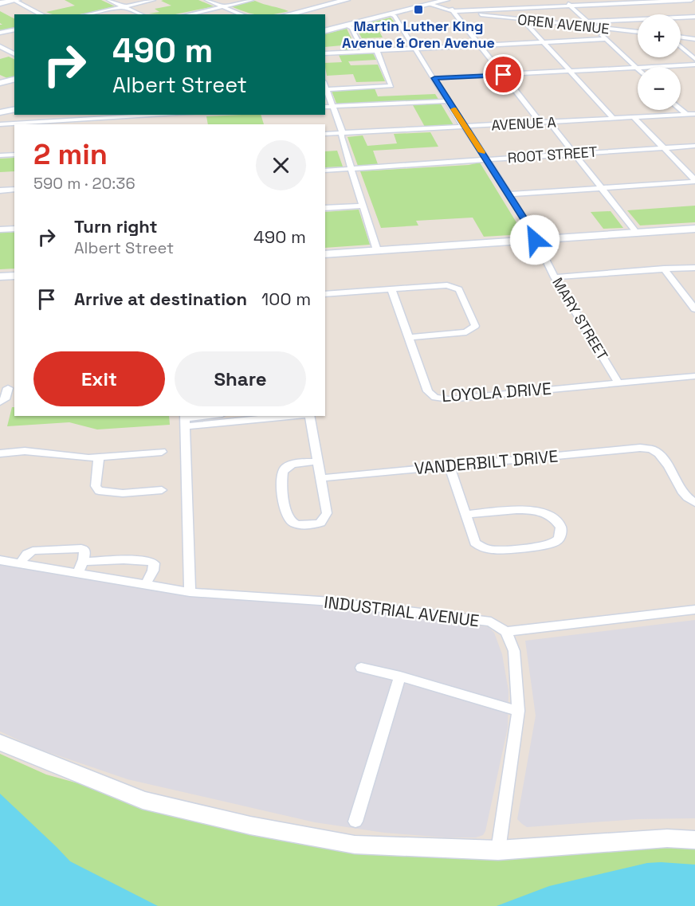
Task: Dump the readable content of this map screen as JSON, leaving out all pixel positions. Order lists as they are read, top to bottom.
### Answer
{
  "streets": {
    "street": [
      "OREN AVENUE",
      "AVENUE A",
      "ROOT STREET",
      "MARY STREET",
      "LOYOLA DRIVE",
      "VANDERBILT DRIVE",
      "INDUSTRIAL AVENUE"
    ]
  },
  "crossings": [
    ["AVENUE A", "MARY STREET"],
    ["ROOT STREET", "MARY STREET"],
    ["MARY STREET", "LOYOLA DRIVE"]
  ],
  "places": {
    "transit": ["Martin Luther King Avenue & Oren Avenue"]
  },
  "page": {
    "map_buttons": ["+", "−"],
    "turn": ["490 m", "Albert Street"],
    "heading": ["2 min", "590 m · 20:36"],
    "list": [
      {
        "name": "Turn right",
        "note": "Albert Street",
        "value": "490 m"
      },
      {
        "name": "Arrive at destination",
        "value": "100 m"
      }
    ],
    "buttons": ["Exit", "Share"]
  }
}
